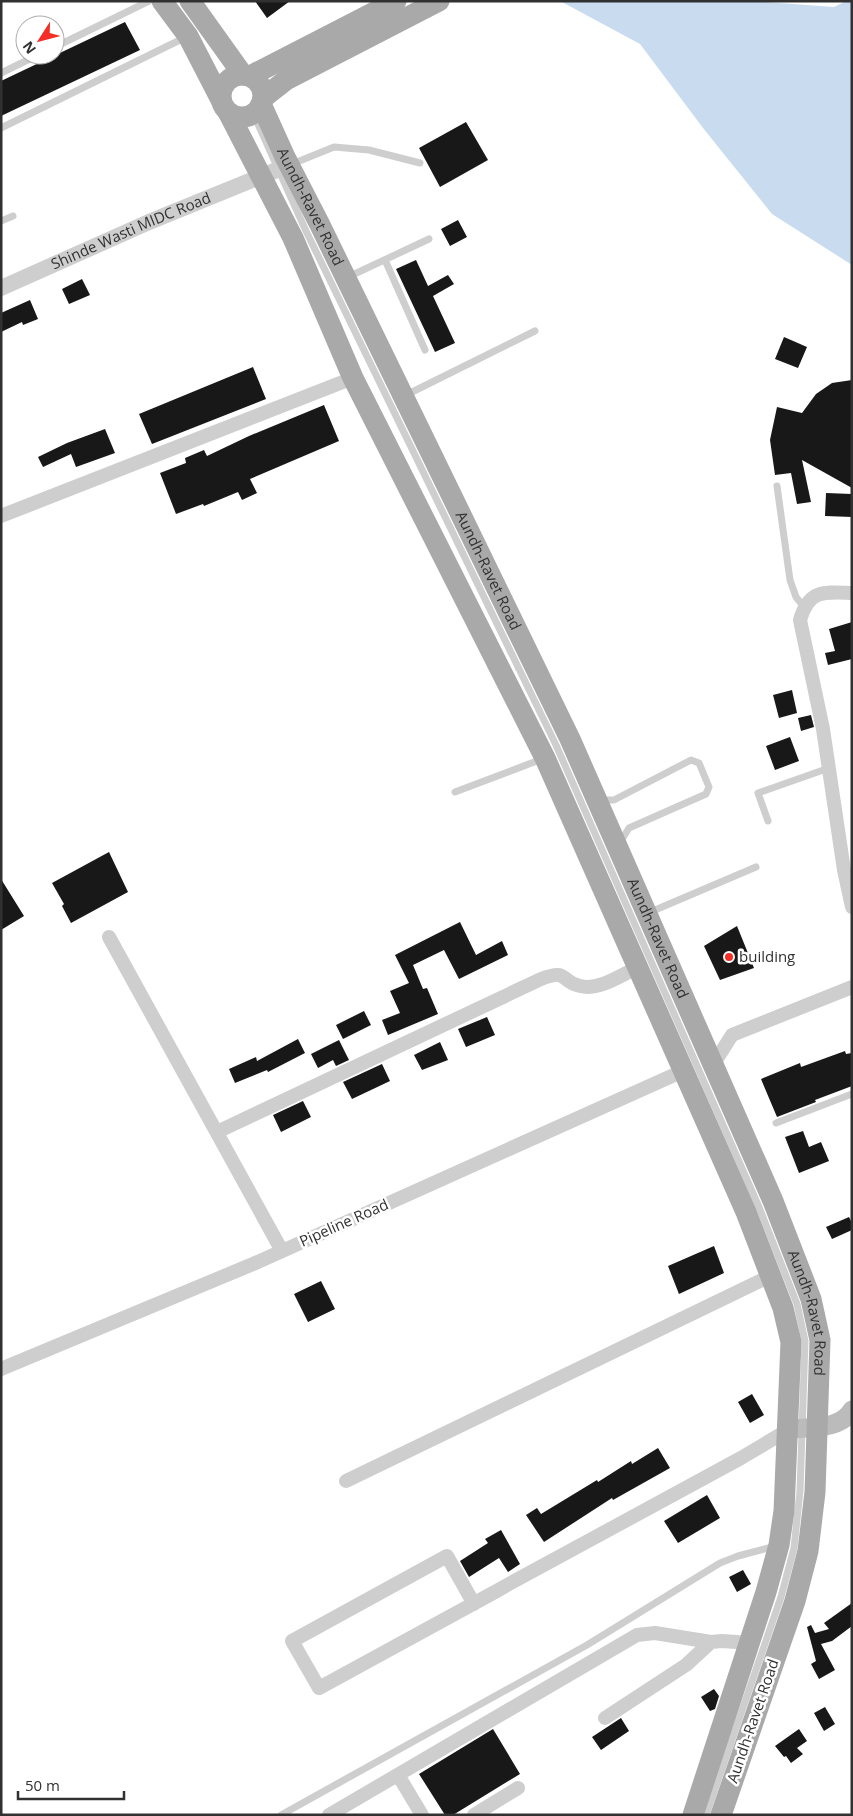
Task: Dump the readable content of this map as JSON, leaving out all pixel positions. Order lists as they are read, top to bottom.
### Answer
{
  "streets": {
    "main road": ["Aundh-Ravet Road"],
    "street": ["Shinde Wasti MIDC Road", "Pipeline Road"]
  },
  "crossings": [
    ["Aundh-Ravet Road", "Shinde Wasti MIDC Road"],
    ["Aundh-Ravet Road", "Pipeline Road"]
  ],
  "places": ["building"],
  "scale_bar": "50 m",
  "north": "bottom left"
}
